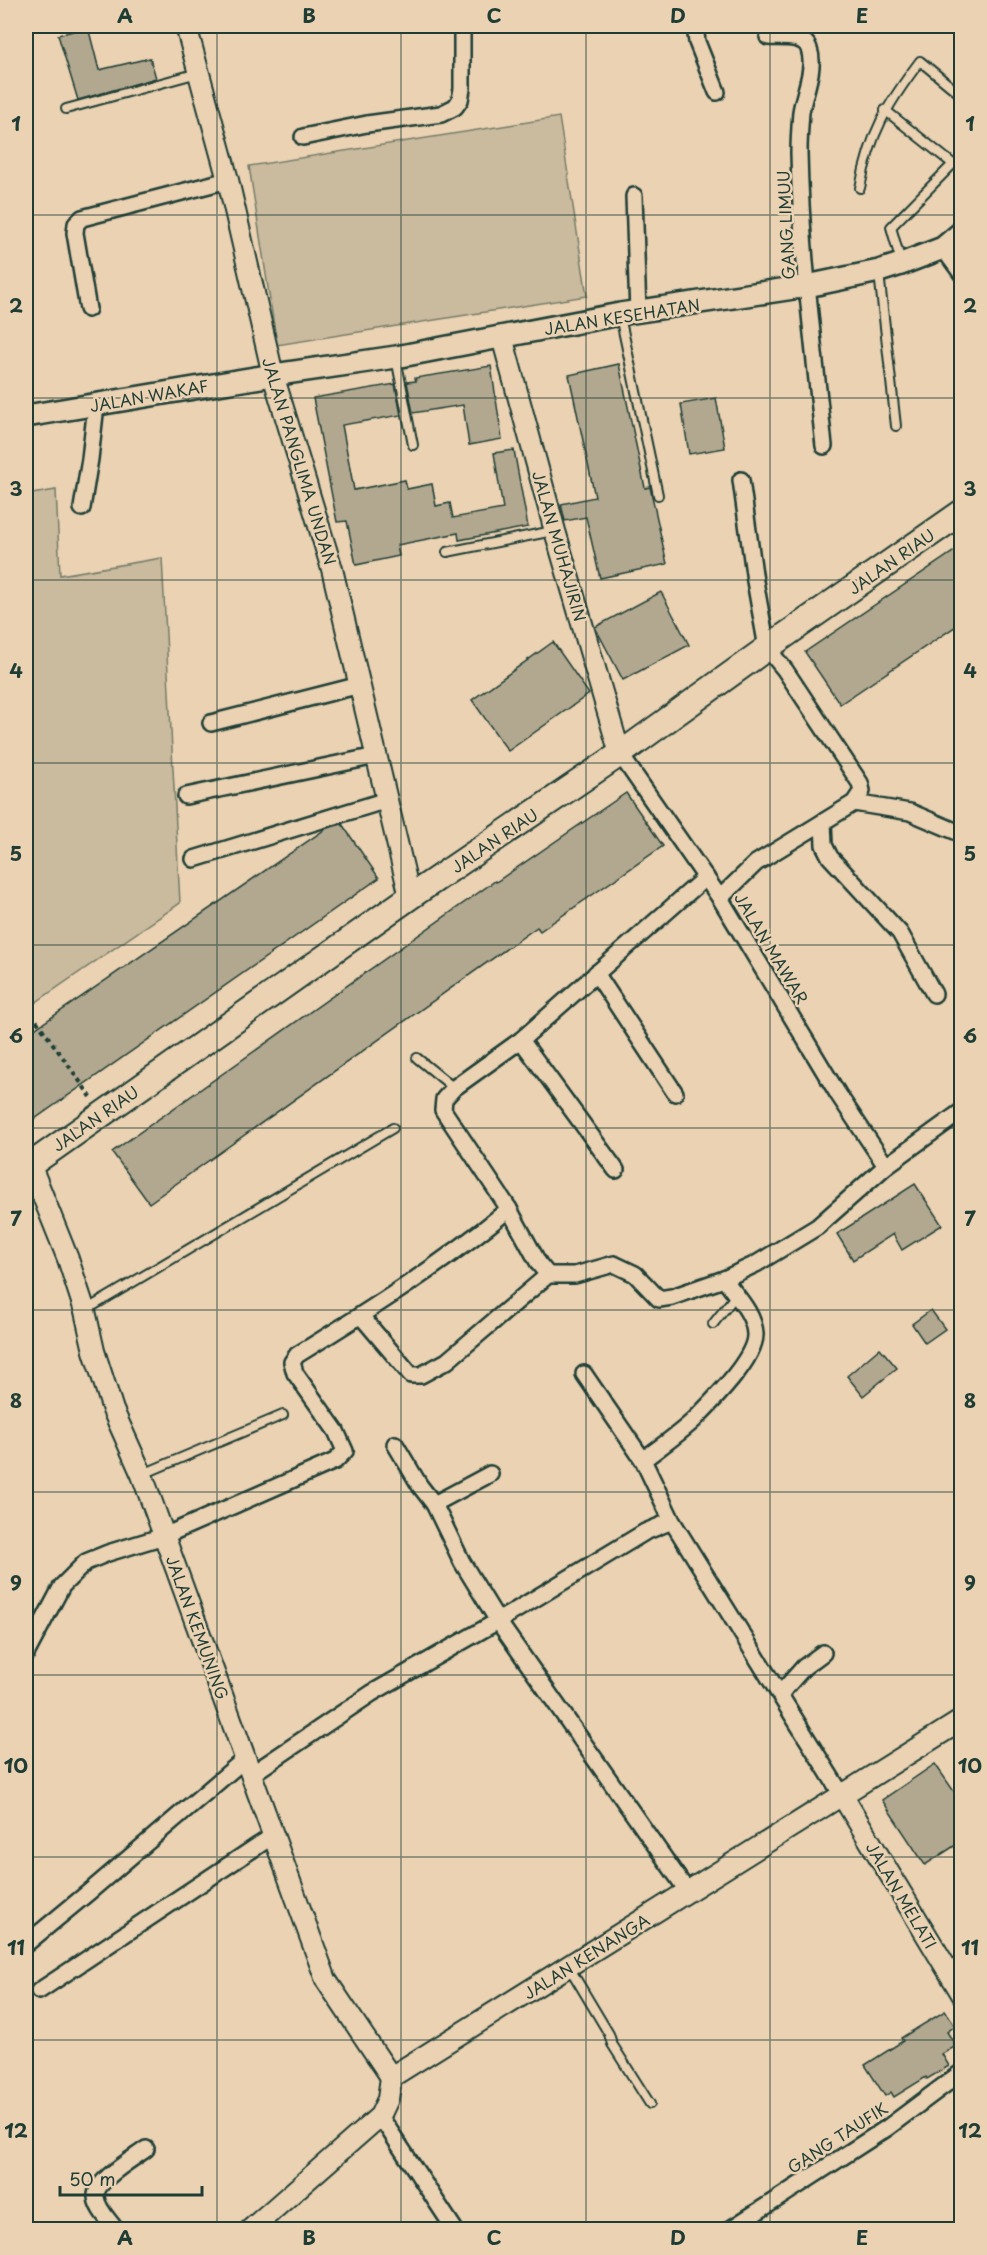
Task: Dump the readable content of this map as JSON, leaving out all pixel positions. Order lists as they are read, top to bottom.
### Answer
{
  "streets": {
    "main road": ["JALAN KESEHATAN", "JALAN WAKAF", "JALAN RIAU"],
    "street": [
      "GANG LIMUU",
      "JALAN PANGLIMA UNDAN",
      "JALAN MUHAJIRIN",
      "JALAN MAWAR",
      "JALAN KEMUNING",
      "JALAN MELATI",
      "JALAN KENANGA",
      "GANG TAUFIK"
    ]
  },
  "crossings": [
    ["GANG LIMUU", "JALAN KESEHATAN"],
    ["JALAN KESEHATAN", "JALAN WAKAF"],
    ["JALAN KESEHATAN", "JALAN PANGLIMA UNDAN"],
    ["JALAN KESEHATAN", "JALAN MUHAJIRIN"],
    ["JALAN WAKAF", "JALAN PANGLIMA UNDAN"],
    ["JALAN PANGLIMA UNDAN", "JALAN RIAU"],
    ["JALAN MUHAJIRIN", "JALAN RIAU"],
    ["JALAN MUHAJIRIN", "JALAN MAWAR"],
    ["JALAN RIAU", "JALAN MAWAR"],
    ["JALAN RIAU", "JALAN KEMUNING"],
    ["JALAN KEMUNING", "JALAN KENANGA"],
    ["JALAN MELATI", "JALAN KENANGA"]
  ],
  "scale_bar": "50 m",
  "grid": {
    "columns": [
      "A",
      "B",
      "C",
      "D",
      "E"
    ],
    "rows": [
      "1",
      "2",
      "3",
      "4",
      "5",
      "6",
      "7",
      "8",
      "9",
      "10",
      "11",
      "12"
    ]
  }
}
